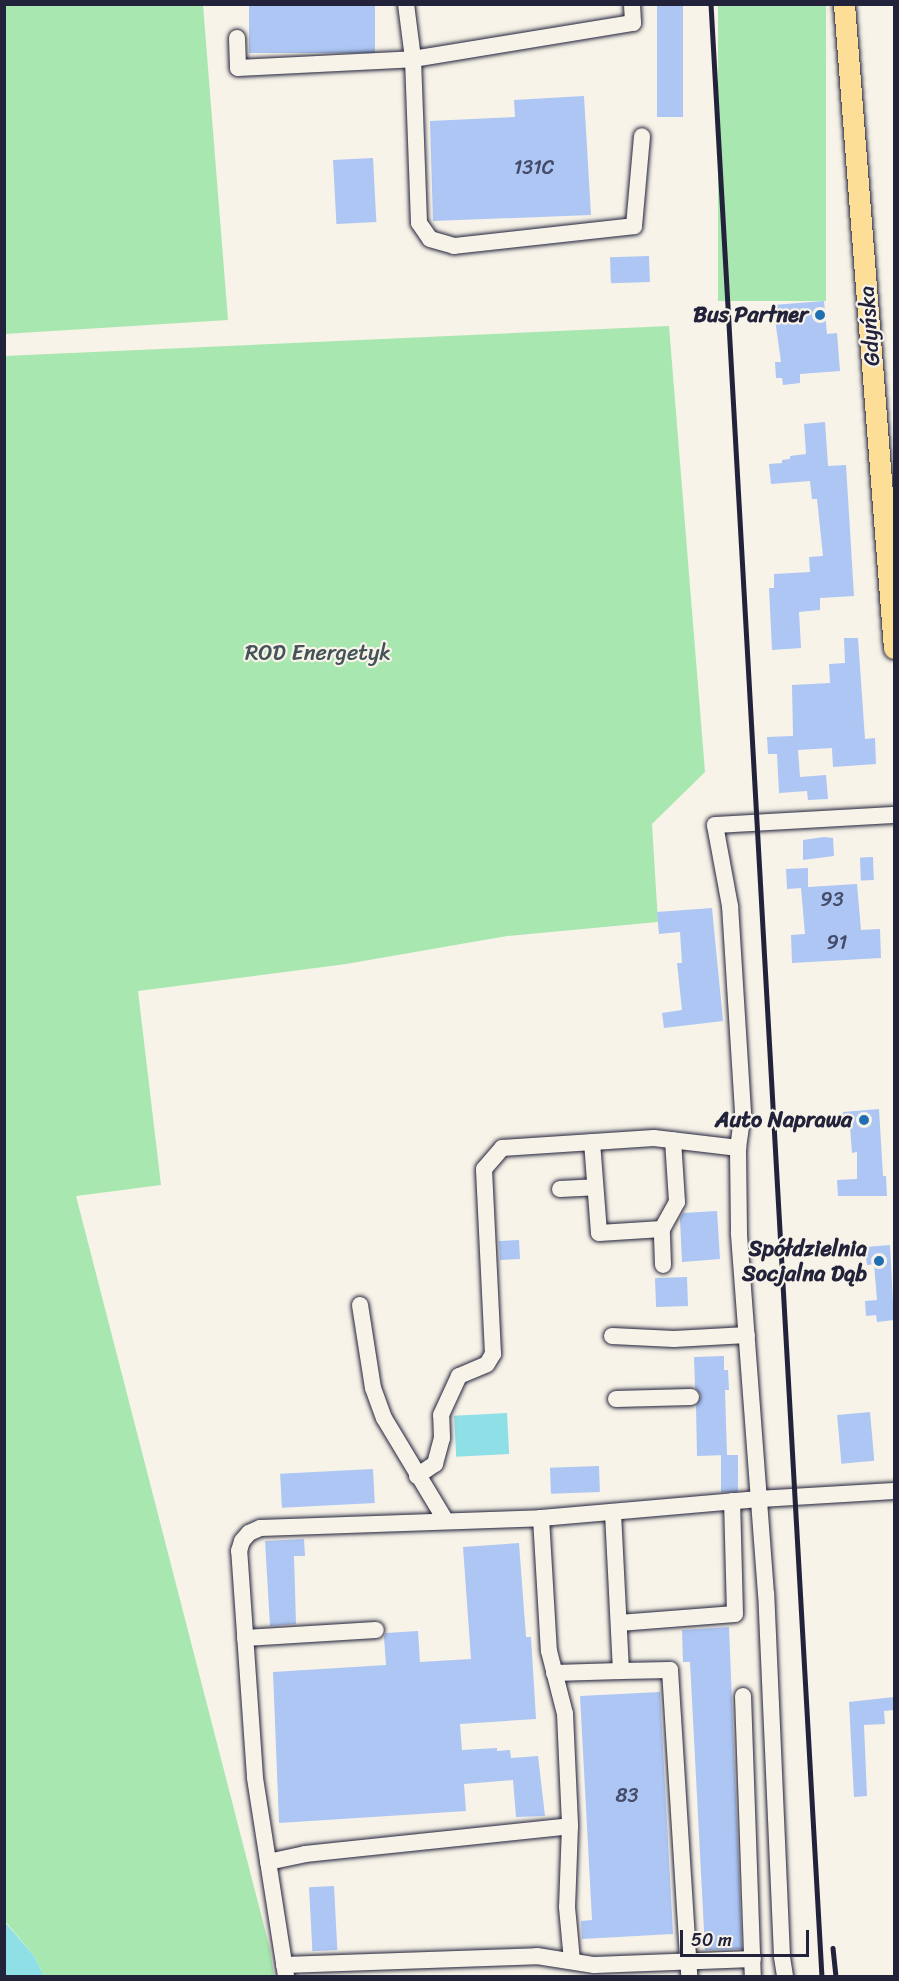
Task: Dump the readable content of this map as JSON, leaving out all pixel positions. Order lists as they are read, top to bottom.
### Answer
{
  "streets": {
    "main road": ["Gdyńska"]
  },
  "parks": ["ROD Energetyk"],
  "places": ["Bus Partner", "Auto Naprawa", "Spółdzielnia Socjalna Dąb"],
  "house_numbers": [
    "131C",
    "93",
    "91",
    "83"
  ],
  "scale_bar": "50 m"
}
